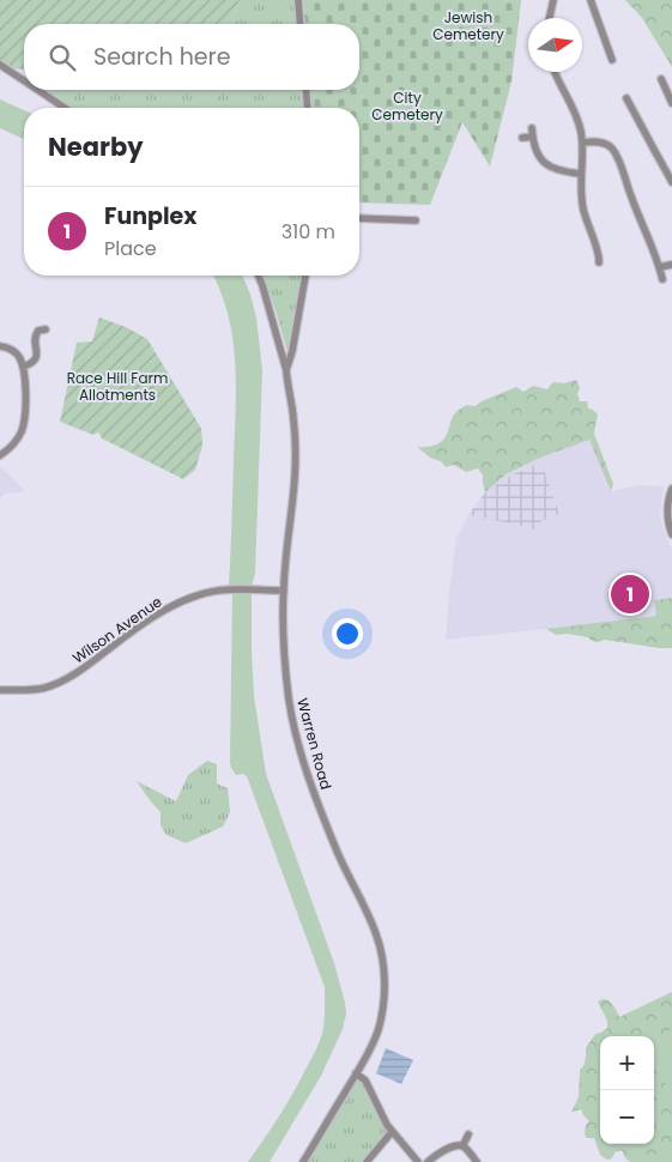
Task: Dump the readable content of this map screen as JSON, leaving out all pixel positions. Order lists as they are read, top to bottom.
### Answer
{
  "streets": {
    "street": ["Wilson Avenue", "Warren Road"]
  },
  "crossings": [
    ["Wilson Avenue", "Warren Road"]
  ],
  "parks": ["Jewish Cemetery", "City Cemetery", "Race Hill Farm Allotments"],
  "north": "right",
  "page": {
    "search": "Search here",
    "heading": "Nearby",
    "list": [
      {
        "mark": "1",
        "name": "Funplex",
        "note": "Place",
        "value": "310 m"
      }
    ],
    "pins": "1",
    "map_buttons": ["+", "−"]
  }
}
